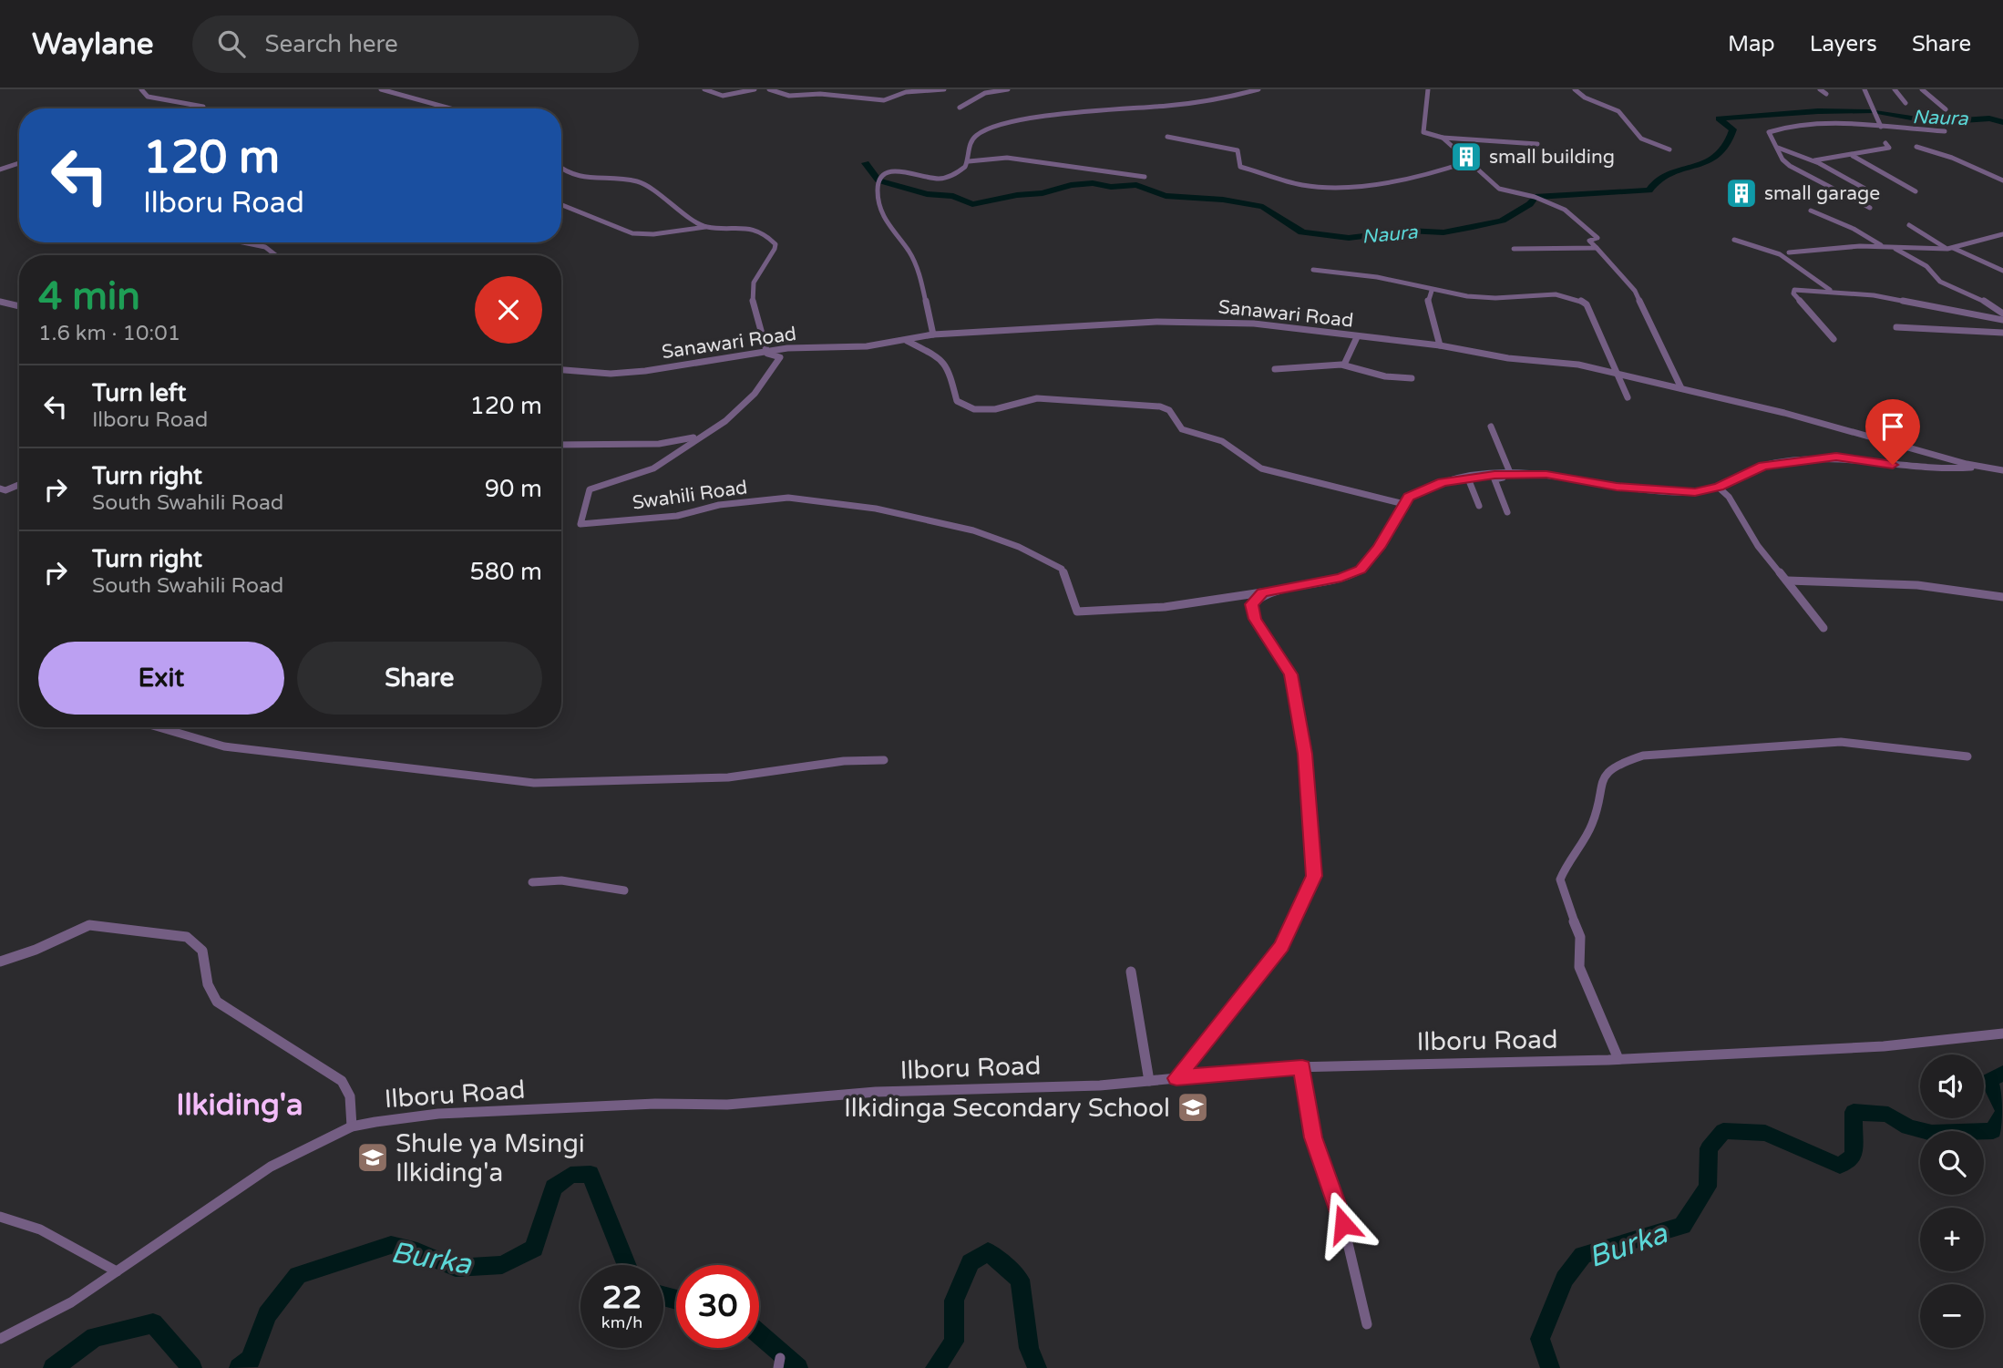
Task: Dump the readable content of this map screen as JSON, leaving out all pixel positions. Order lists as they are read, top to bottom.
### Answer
{
  "streets": {
    "street": ["Sanawari Road", "Swahili Road", "Ilboru Road"]
  },
  "crossings": [
    ["Sanawari Road", "Swahili Road"]
  ],
  "districts": ["Ilkiding'a"],
  "water": ["Naura", "Burka"],
  "places": {
    "building": ["small building", "small garage"],
    "school or university": ["Ilkidinga Secondary School", "Shule ya Msingi Ilkiding'a"]
  },
  "page": {
    "header": "Waylane",
    "search": "Search here",
    "nav": ["Map", "Layers", "Share"],
    "turn": ["120 m", "Ilboru Road"],
    "heading": ["4 min", "1.6 km · 10:01"],
    "list": [
      {
        "name": "Turn left",
        "note": "Ilboru Road",
        "value": "120 m"
      },
      {
        "name": "Turn right",
        "note": "South Swahili Road",
        "value": "90 m"
      },
      {
        "name": "Turn right",
        "note": "South Swahili Road",
        "value": "580 m"
      }
    ],
    "buttons": ["Exit", "Share"],
    "map_buttons": ["+", "−"],
    "speed": "22 km/h",
    "limit": "30"
  }
}
